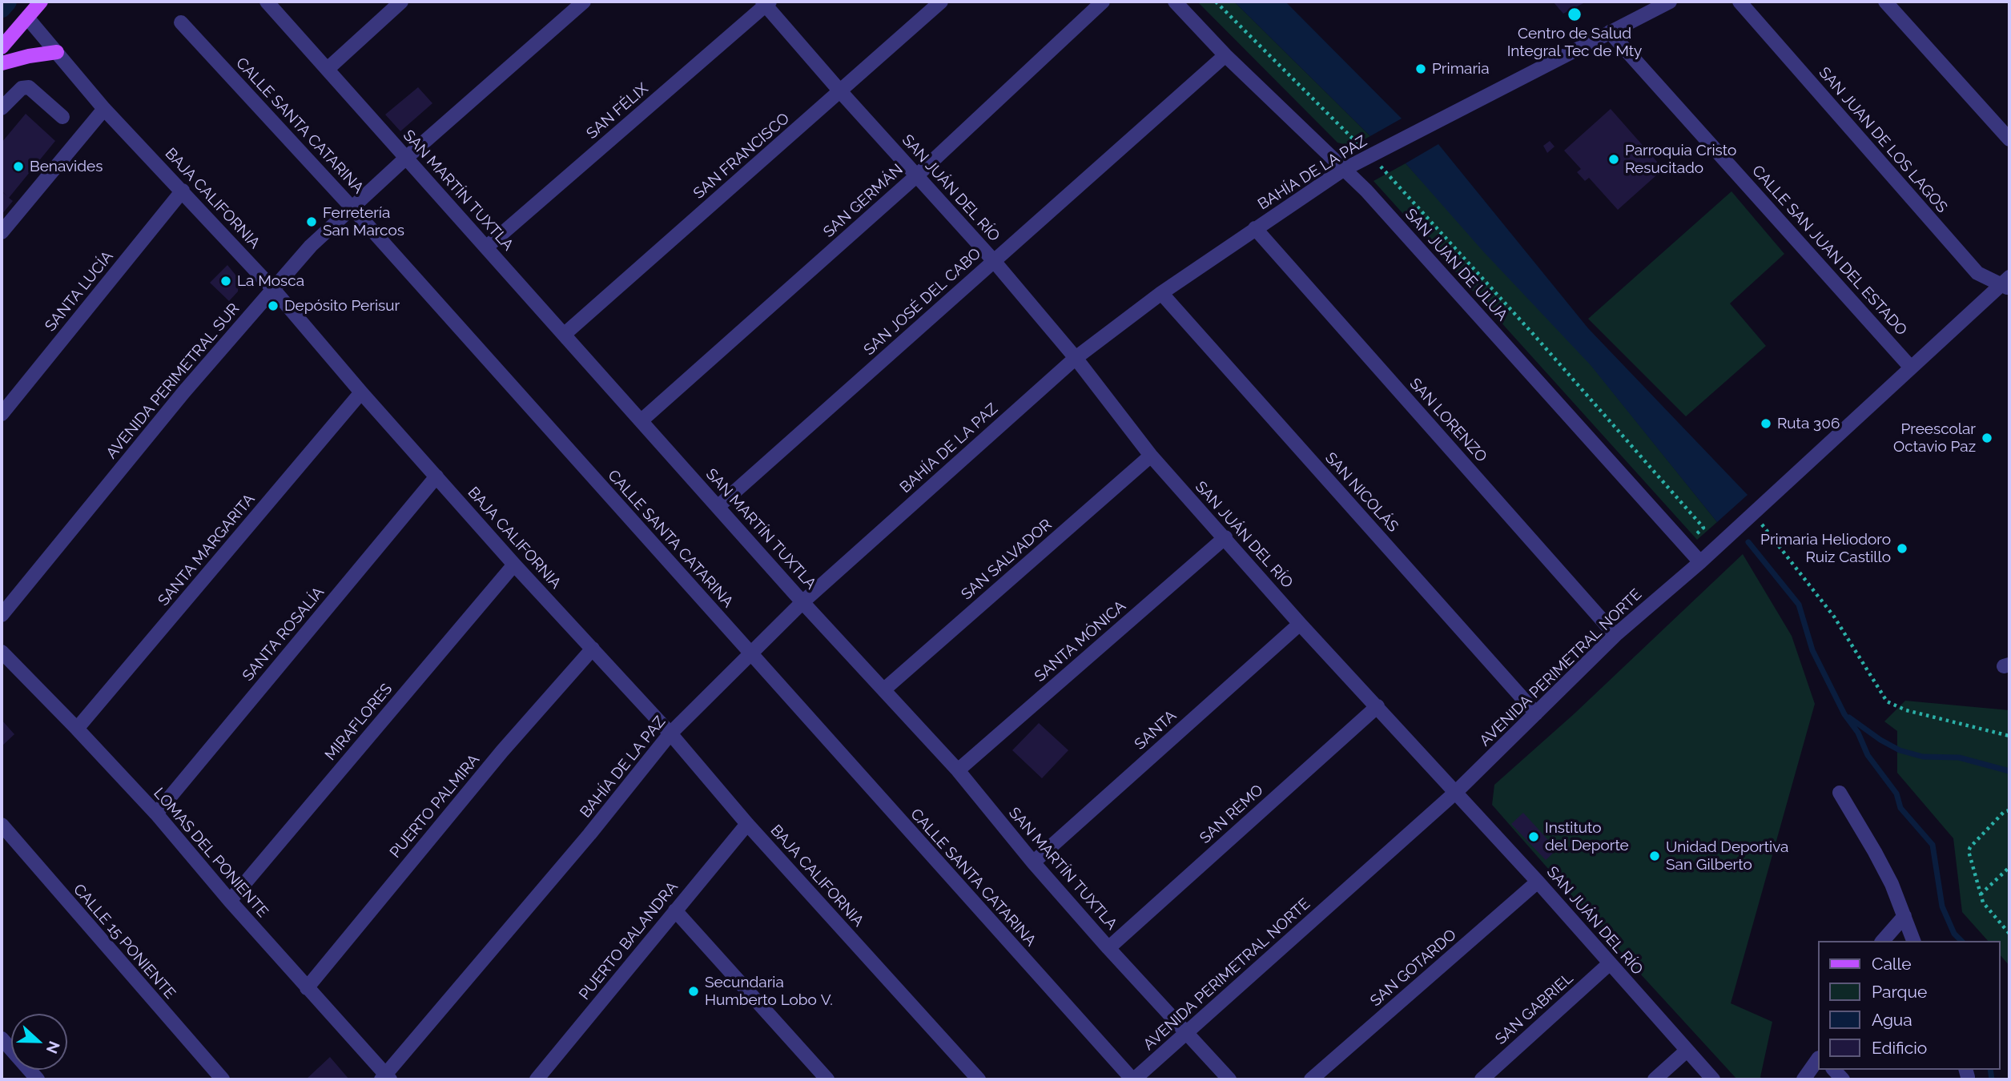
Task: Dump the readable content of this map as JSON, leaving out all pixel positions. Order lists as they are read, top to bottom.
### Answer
{
  "streets": {
    "street": [
      "SAN FÉLIX",
      "CALLE SANTA CATARINA",
      "SAN JUAN DE LOS LAGOS",
      "SAN FRANCISCO",
      "BAHÍA DE LA PAZ",
      "SAN JUÁN DEL RÍO",
      "SAN MARTÍN TUXTLA",
      "BAJA CALIFORNIA",
      "SAN GERMÁN",
      "CALLE SAN JUAN DEL ESTADO",
      "SAN JUAN DE ULUA",
      "SANTA LUCÍA",
      "SAN JOSÉ DEL CABO",
      "AVENIDA PERIMETRAL SUR",
      "SAN LORENZO",
      "SAN NICOLÁS",
      "SANTA MARGARITA",
      "SAN SALVADOR",
      "SANTA ROSALÍA",
      "SANTA MÓNICA",
      "AVENIDA PERIMETRAL NORTE",
      "MIRAFLORES",
      "SANTA",
      "PUERTO PALMIRA",
      "SAN REMO",
      "LOMAS DEL PONIENTE",
      "PUERTO BALANDRA",
      "CALLE 15 PONIENTE",
      "SAN GOTARDO",
      "SAN GABRIEL"
    ]
  },
  "crossings": [
    ["SAN FÉLIX", "SAN JUÁN DEL RÍO"],
    ["SAN FÉLIX", "SAN MARTÍN TUXTLA"],
    ["CALLE SANTA CATARINA", "BAHÍA DE LA PAZ"],
    ["CALLE SANTA CATARINA", "AVENIDA PERIMETRAL SUR"],
    ["CALLE SANTA CATARINA", "AVENIDA PERIMETRAL NORTE"],
    ["SAN JUAN DE LOS LAGOS", "AVENIDA PERIMETRAL NORTE"],
    ["SAN FRANCISCO", "SAN JUÁN DEL RÍO"],
    ["SAN FRANCISCO", "SAN MARTÍN TUXTLA"],
    ["BAHÍA DE LA PAZ", "SAN JUÁN DEL RÍO"],
    ["BAHÍA DE LA PAZ", "SAN MARTÍN TUXTLA"],
    ["BAHÍA DE LA PAZ", "BAJA CALIFORNIA"],
    ["BAHÍA DE LA PAZ", "CALLE SAN JUAN DEL ESTADO"],
    ["BAHÍA DE LA PAZ", "SAN JUAN DE ULUA"],
    ["BAHÍA DE LA PAZ", "SAN LORENZO"],
    ["BAHÍA DE LA PAZ", "SAN NICOLÁS"],
    ["BAHÍA DE LA PAZ", "LOMAS DEL PONIENTE"],
    ["SAN JUÁN DEL RÍO", "SAN GERMÁN"],
    ["SAN JUÁN DEL RÍO", "SAN JOSÉ DEL CABO"],
    ["SAN JUÁN DEL RÍO", "SAN SALVADOR"],
    ["SAN JUÁN DEL RÍO", "SANTA MÓNICA"],
    ["SAN JUÁN DEL RÍO", "AVENIDA PERIMETRAL NORTE"],
    ["SAN JUÁN DEL RÍO", "SANTA"],
    ["SAN JUÁN DEL RÍO", "SAN REMO"],
    ["SAN JUÁN DEL RÍO", "SAN GOTARDO"],
    ["SAN JUÁN DEL RÍO", "SAN GABRIEL"],
    ["SAN MARTÍN TUXTLA", "SAN GERMÁN"],
    ["SAN MARTÍN TUXTLA", "SAN JOSÉ DEL CABO"],
    ["SAN MARTÍN TUXTLA", "AVENIDA PERIMETRAL SUR"],
    ["SAN MARTÍN TUXTLA", "SAN SALVADOR"],
    ["SAN MARTÍN TUXTLA", "SANTA MÓNICA"],
    ["SAN MARTÍN TUXTLA", "AVENIDA PERIMETRAL NORTE"],
    ["SAN MARTÍN TUXTLA", "SANTA"],
    ["SAN MARTÍN TUXTLA", "SAN REMO"],
    ["BAJA CALIFORNIA", "SANTA LUCÍA"],
    ["BAJA CALIFORNIA", "AVENIDA PERIMETRAL SUR"],
    ["BAJA CALIFORNIA", "SANTA MARGARITA"],
    ["BAJA CALIFORNIA", "SANTA ROSALÍA"],
    ["BAJA CALIFORNIA", "MIRAFLORES"],
    ["BAJA CALIFORNIA", "PUERTO PALMIRA"],
    ["BAJA CALIFORNIA", "PUERTO BALANDRA"],
    ["CALLE SAN JUAN DEL ESTADO", "AVENIDA PERIMETRAL NORTE"],
    ["SAN JUAN DE ULUA", "SAN JOSÉ DEL CABO"],
    ["SAN JUAN DE ULUA", "AVENIDA PERIMETRAL NORTE"],
    ["SAN LORENZO", "AVENIDA PERIMETRAL NORTE"],
    ["SAN NICOLÁS", "AVENIDA PERIMETRAL NORTE"],
    ["SANTA MARGARITA", "LOMAS DEL PONIENTE"],
    ["SANTA ROSALÍA", "LOMAS DEL PONIENTE"],
    ["MIRAFLORES", "LOMAS DEL PONIENTE"],
    ["PUERTO PALMIRA", "LOMAS DEL PONIENTE"]
  ],
  "places": [
    "Centro de Salud Integral Tec de Mty",
    "Primaria",
    "Parroquia Cristo Resucitado",
    "Benavides",
    "Ferretería San Marcos",
    "La Mosca",
    "Depósito Perisur",
    "Ruta 306",
    "Preescolar Octavio Paz",
    "Primaria Heliodoro Ruiz Castillo",
    "Instituto del Deporte",
    "Unidad Deportiva San Gilberto",
    "Secundaria Humberto Lobo V."
  ],
  "legend": [
    "Calle",
    "Parque",
    "Agua",
    "Edificio"
  ],
  "north": "right"
}
